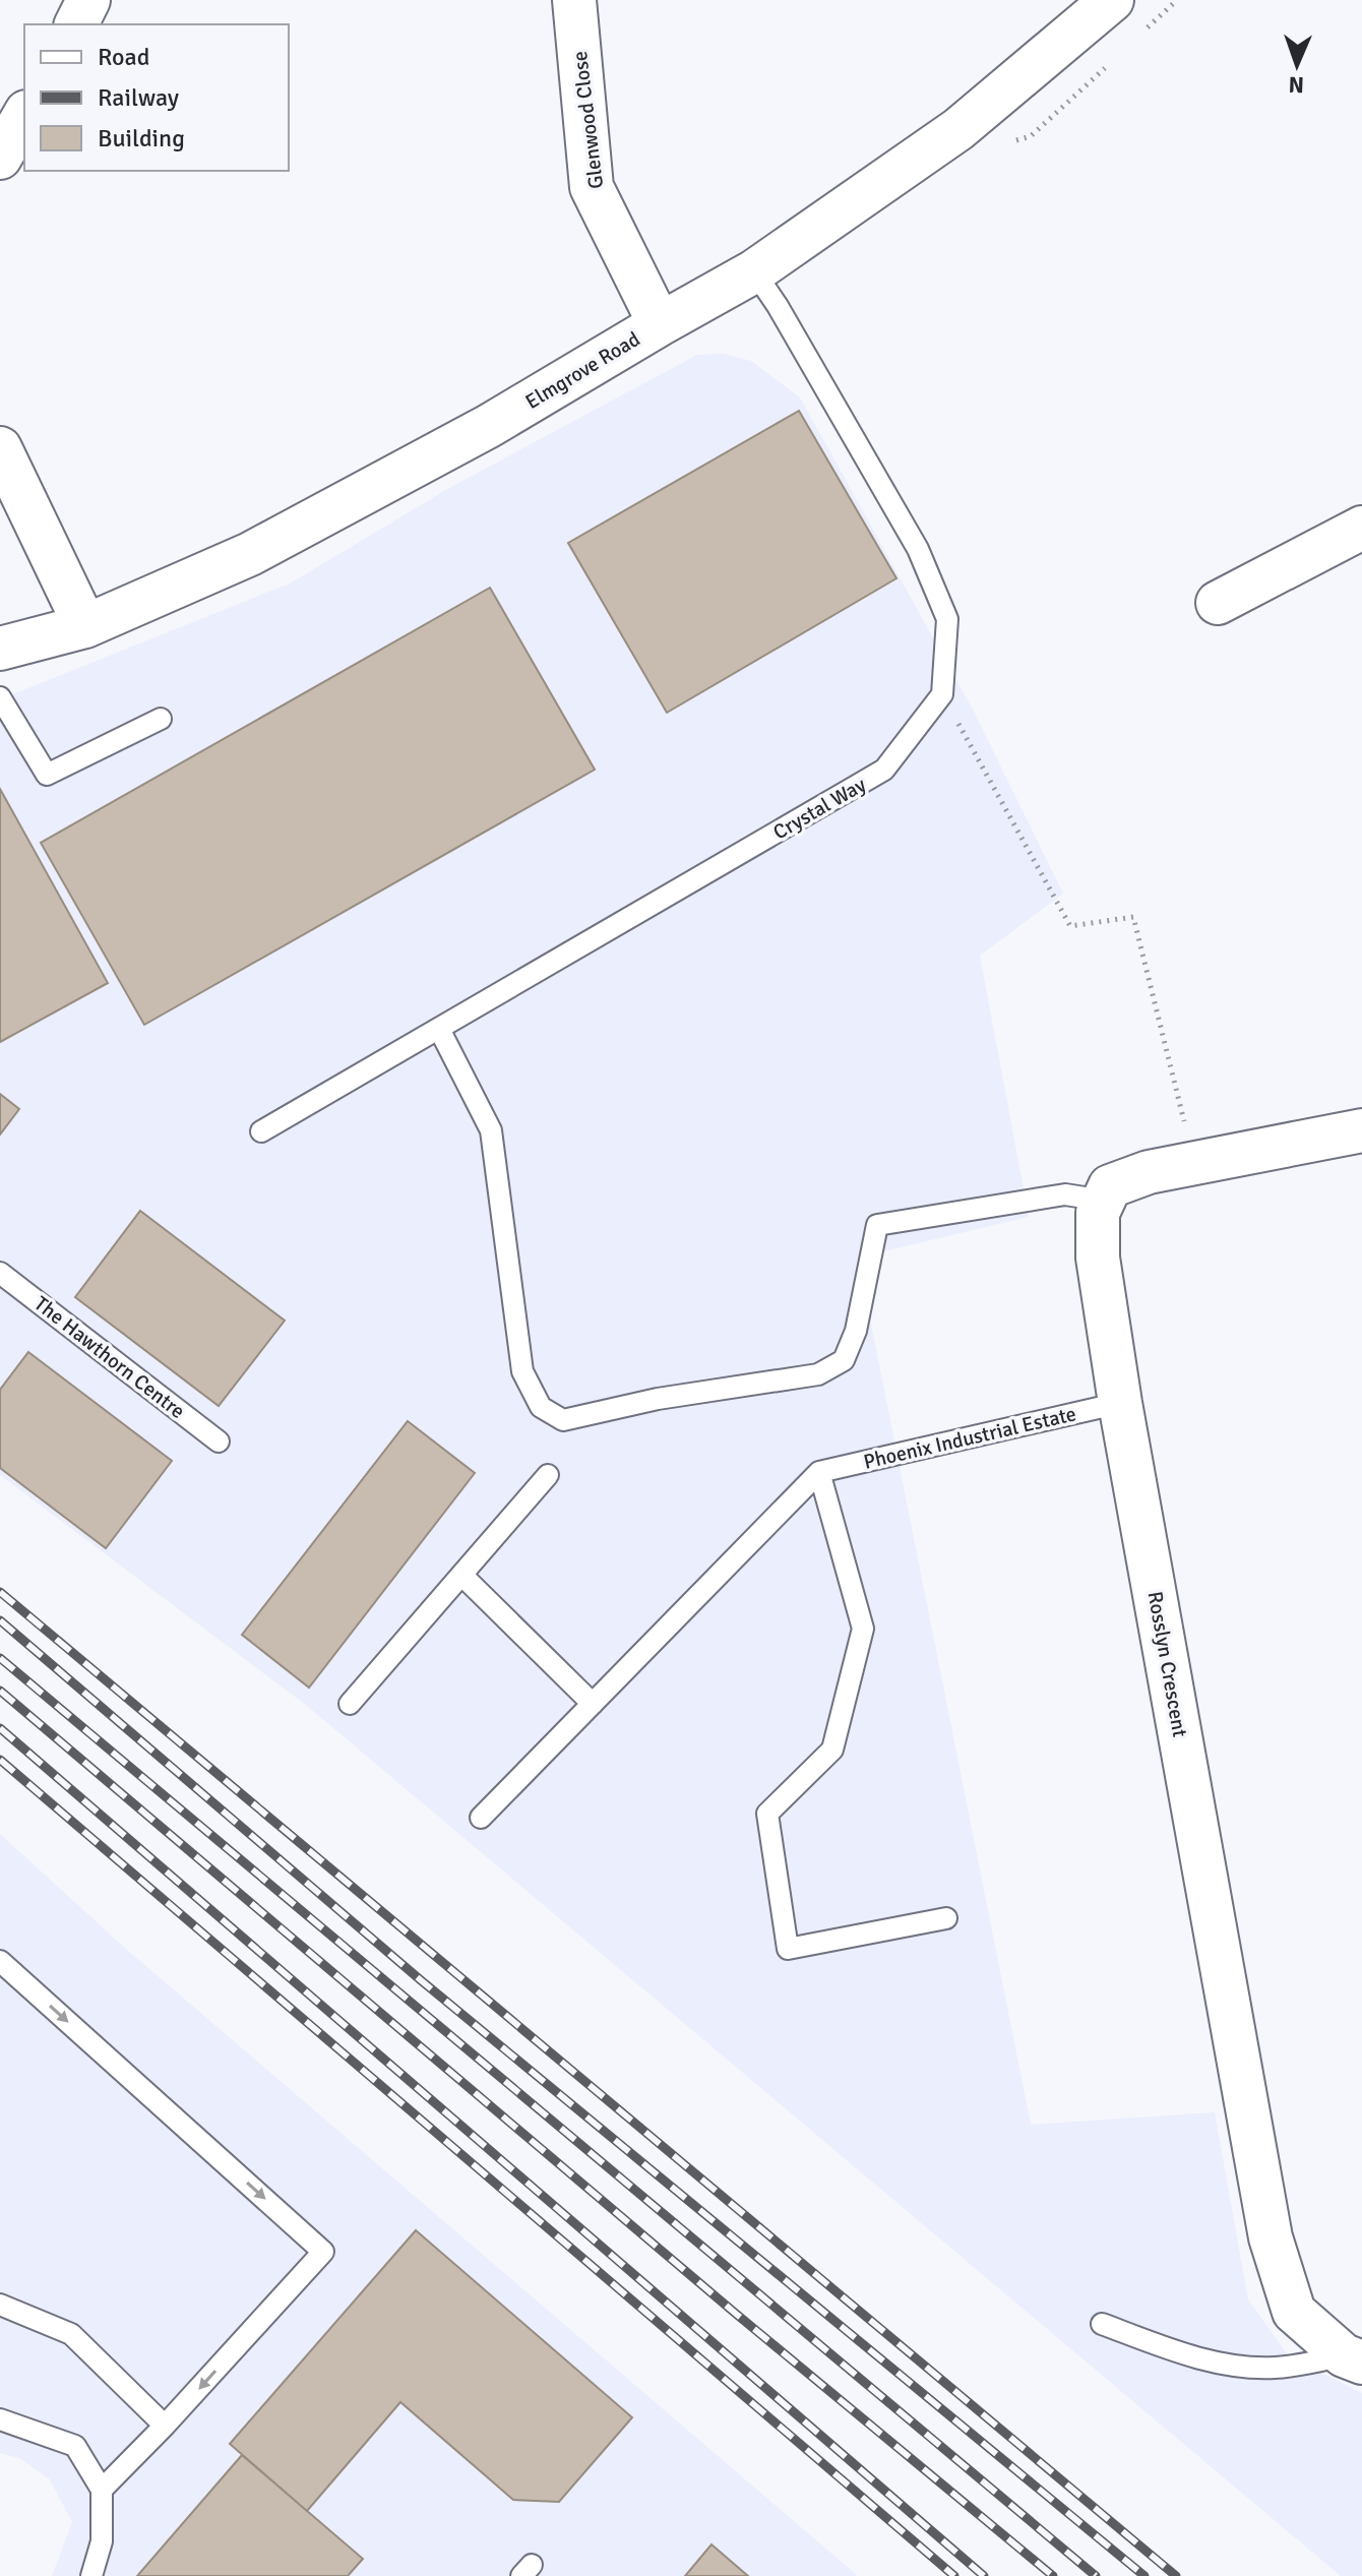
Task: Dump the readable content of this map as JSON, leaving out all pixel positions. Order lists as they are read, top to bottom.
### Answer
{
  "streets": {
    "street": ["Glenwood Close", "Elmgrove Road", "Rosslyn Crescent"],
    "lane": ["Crystal Way", "The Hawthorn Centre", "Phoenix Industrial Estate"]
  },
  "crossings": [
    ["Glenwood Close", "Elmgrove Road"],
    ["Phoenix Industrial Estate", "Rosslyn Crescent"]
  ],
  "legend": ["Road", "Railway", "Building"],
  "north": "bottom"
}
